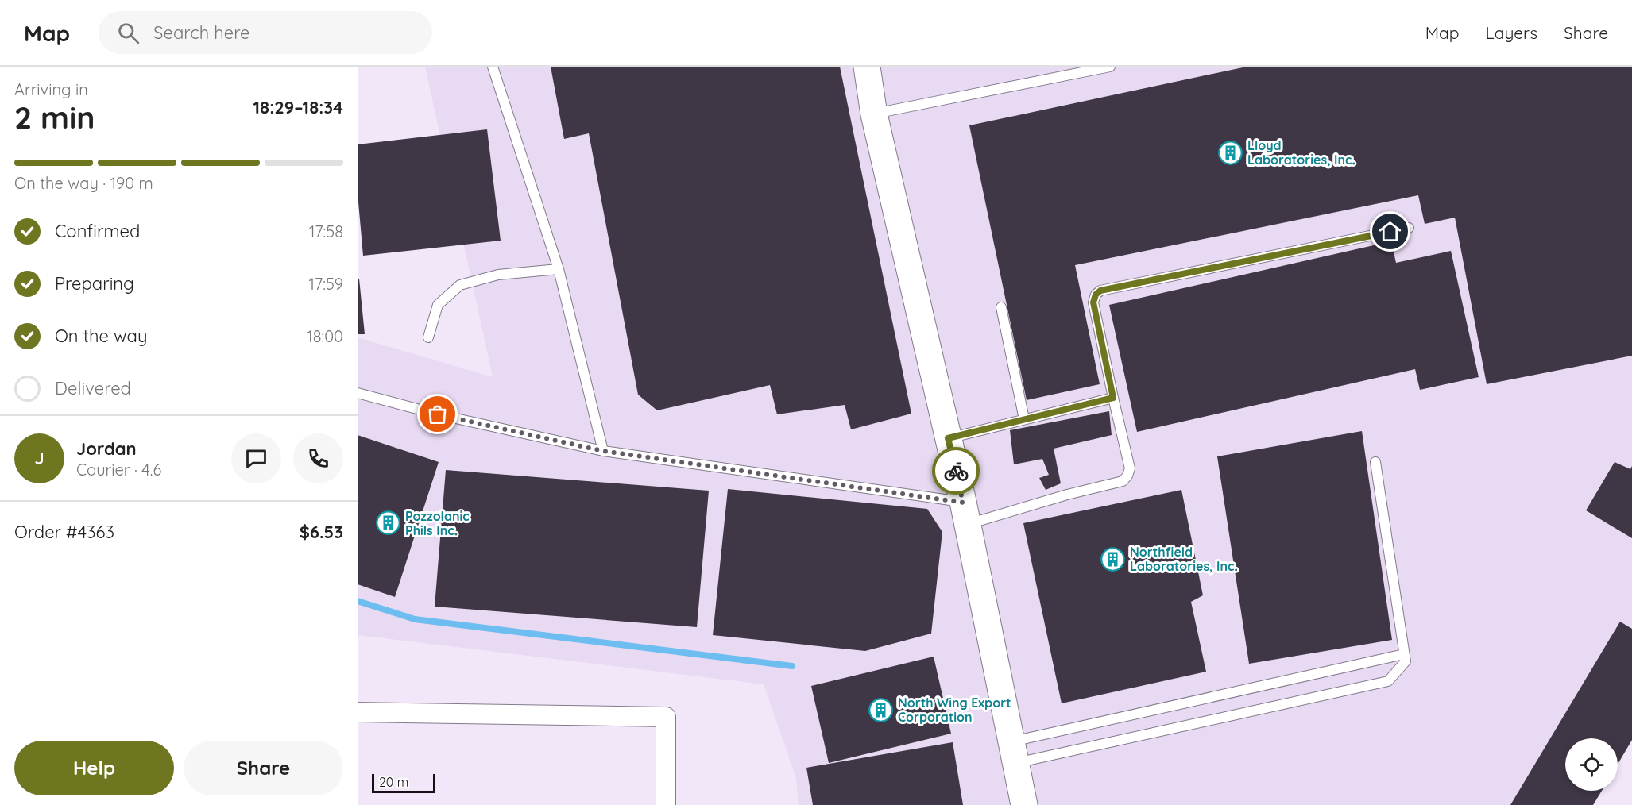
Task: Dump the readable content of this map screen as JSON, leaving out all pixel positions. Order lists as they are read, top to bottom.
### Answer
{
  "places": {
    "building": [
      "Lloyd Laboratories, Inc.",
      "Pozzolanic Phils Inc.",
      "Northfield Laboratories, Inc.",
      "North Wing Export Corporation"
    ]
  },
  "scale_bar": "20 m",
  "page": {
    "header": "Map",
    "search": "Search here",
    "nav": ["Map", "Layers", "Share"],
    "heading": ["2 min", "Arriving in", "18:29–18:34"],
    "panel": [
      "Jordan",
      "Courier · 4.6",
      "Order #4363",
      "$6.53"
    ],
    "bar": "On the way · 190 m",
    "list": [
      ["Confirmed", "17:58"],
      ["Preparing", "17:59"],
      ["On the way", "18:00"],
      "Delivered"
    ],
    "round": "J",
    "buttons": ["Help", "Share"],
    "scale": "20 m"
  }
}
